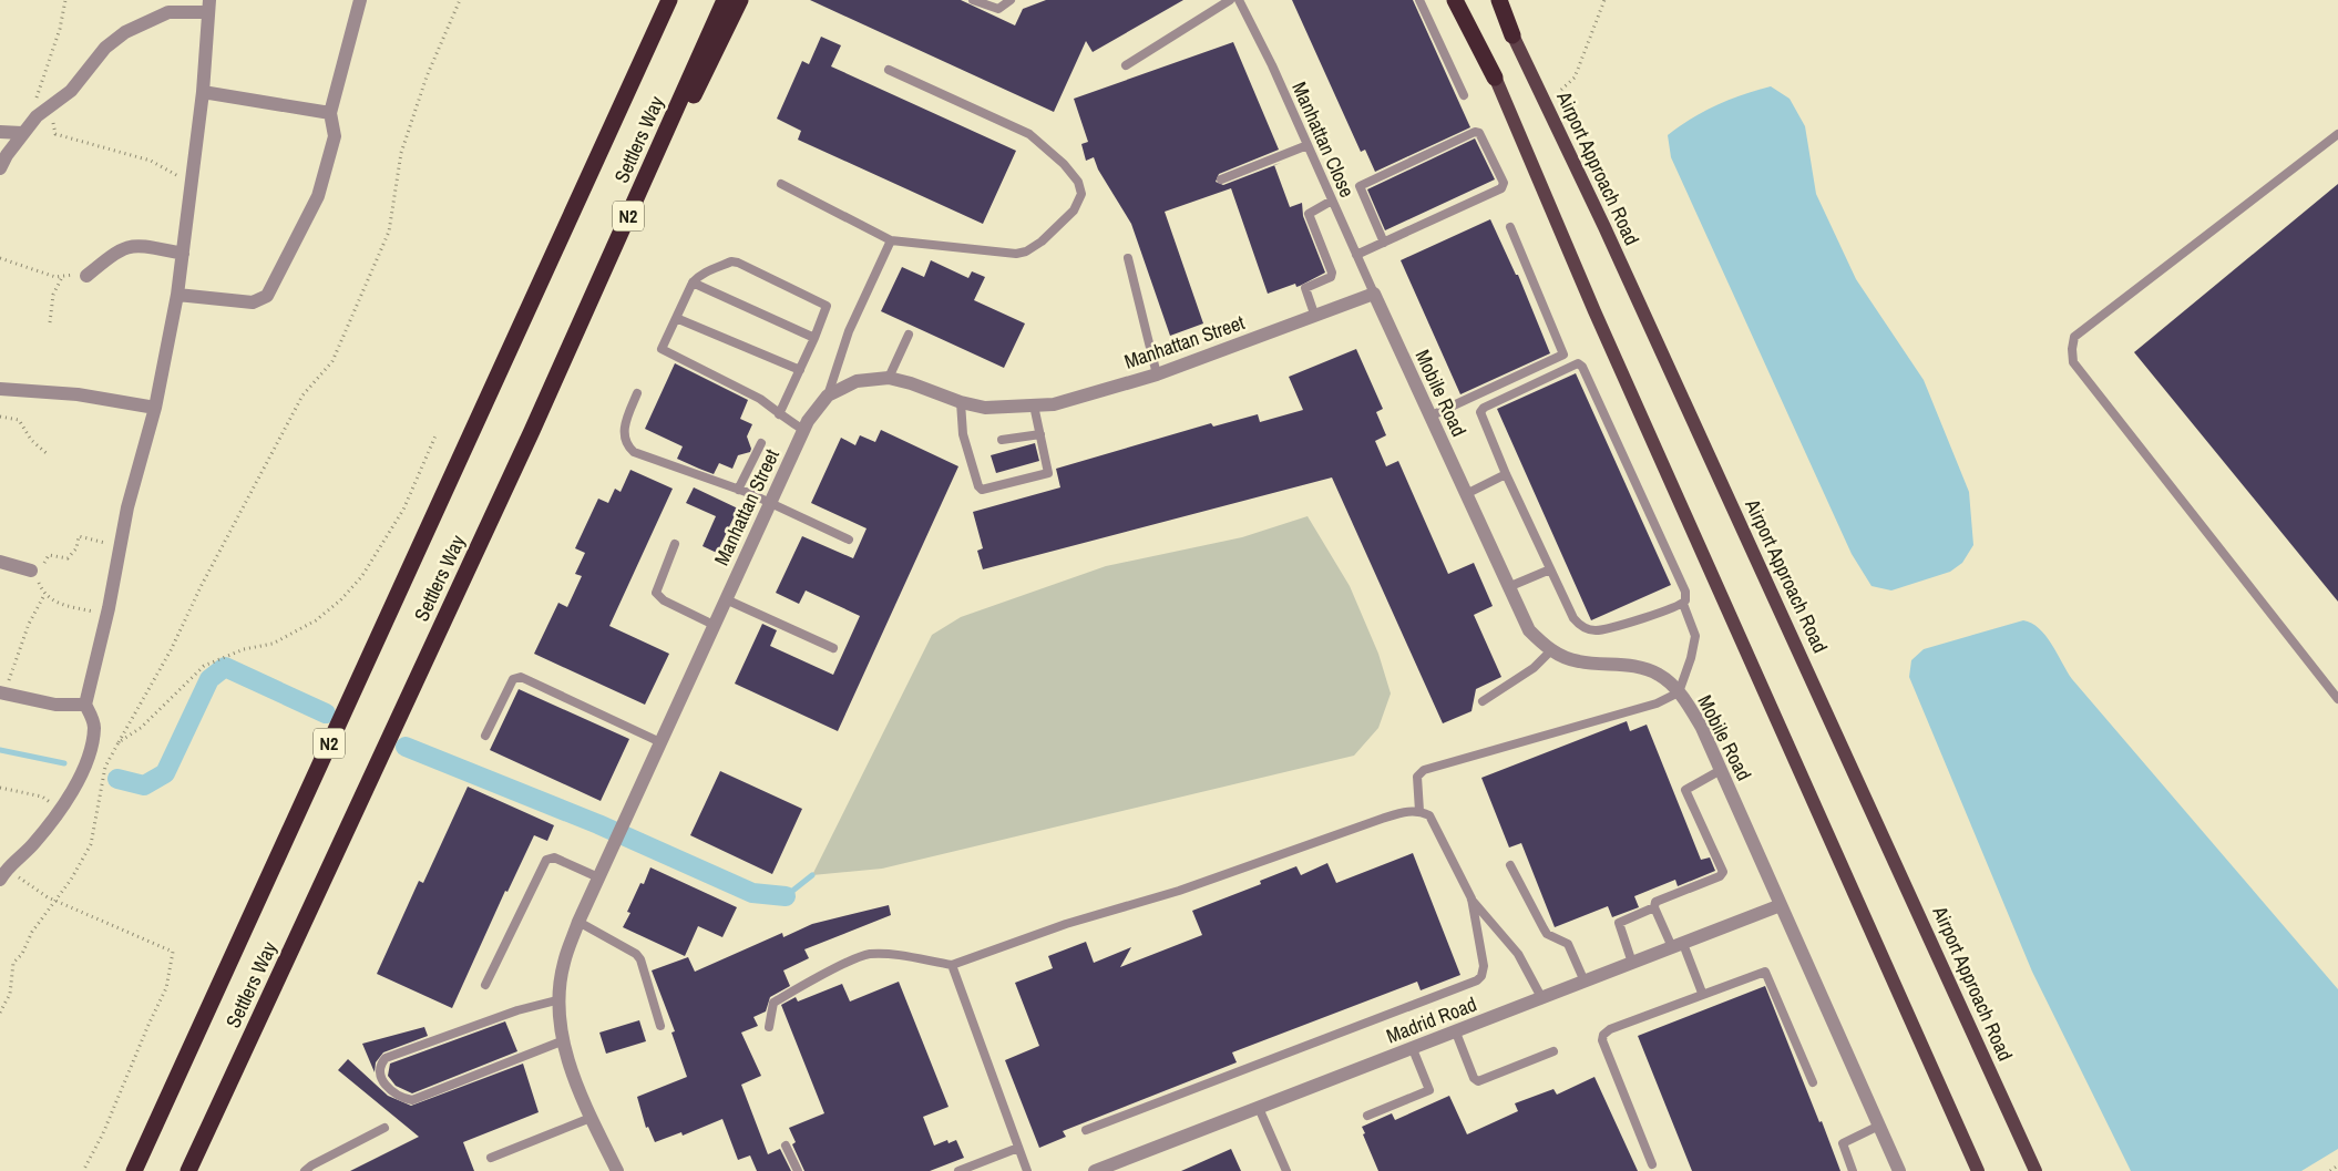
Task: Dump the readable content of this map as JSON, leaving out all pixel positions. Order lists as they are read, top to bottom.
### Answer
{
  "streets": {
    "highway": ["Settlers Way", "N2"],
    "main road": ["Airport Approach Road"],
    "street": ["Manhattan Street", "Mobile Road", "Madrid Road"],
    "lane": ["Manhattan Close"]
  },
  "crossings": [
    ["Manhattan Close", "Manhattan Street"],
    ["Manhattan Close", "Mobile Road"],
    ["Manhattan Street", "Mobile Road"],
    ["Mobile Road", "Madrid Road"]
  ]
}
